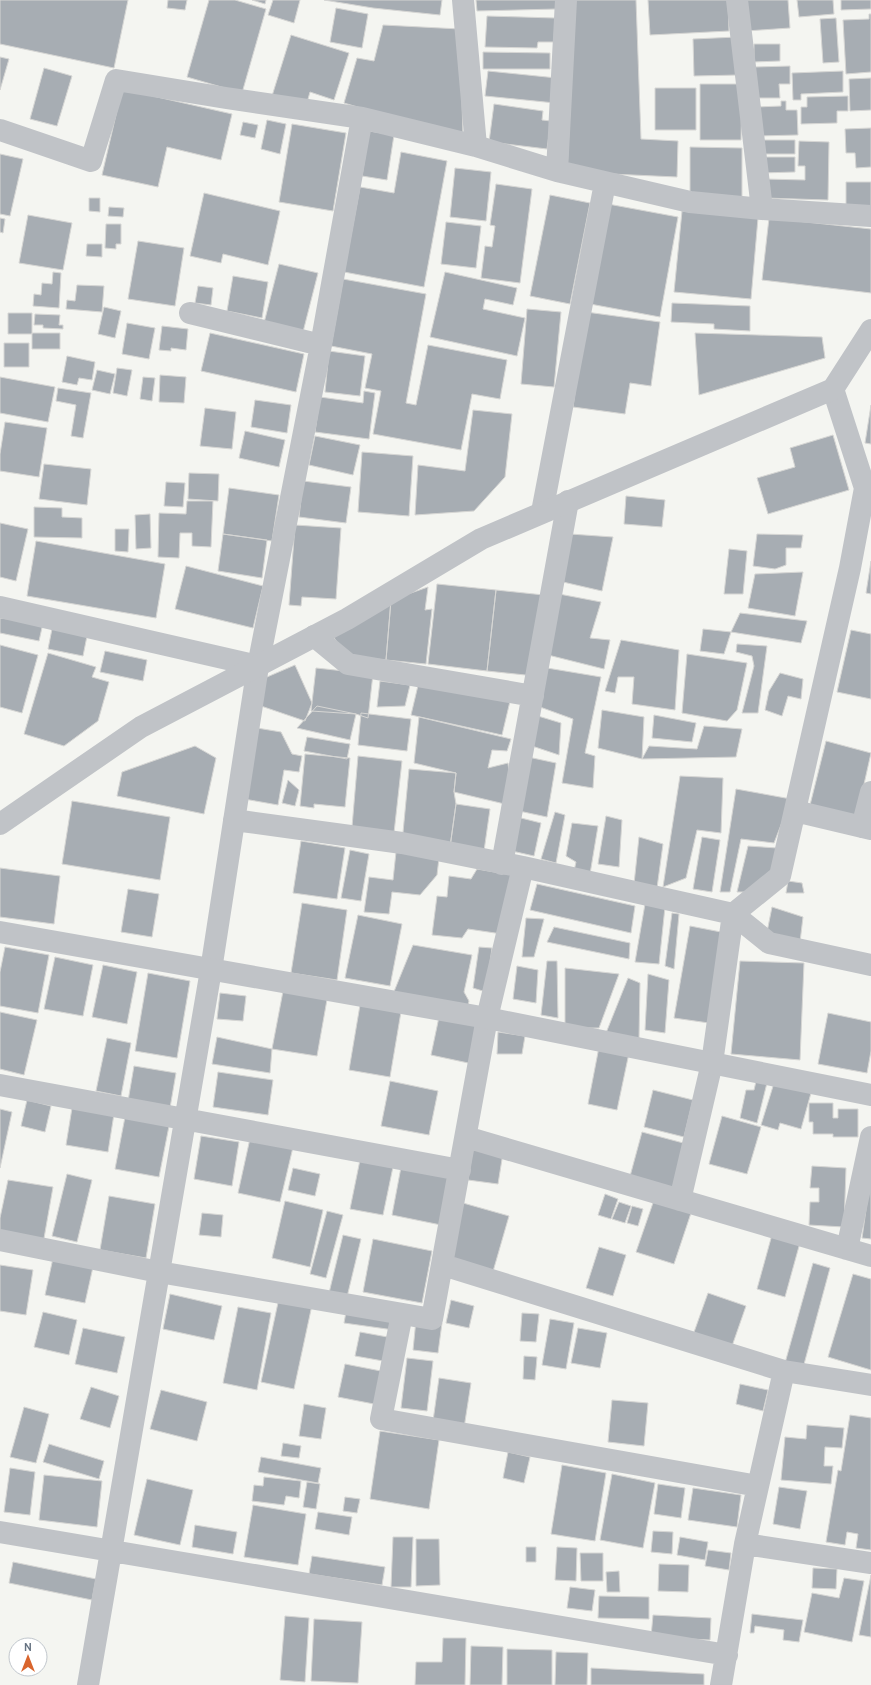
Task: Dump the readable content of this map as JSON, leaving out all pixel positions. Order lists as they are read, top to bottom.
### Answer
{
  "north": "top"
}
